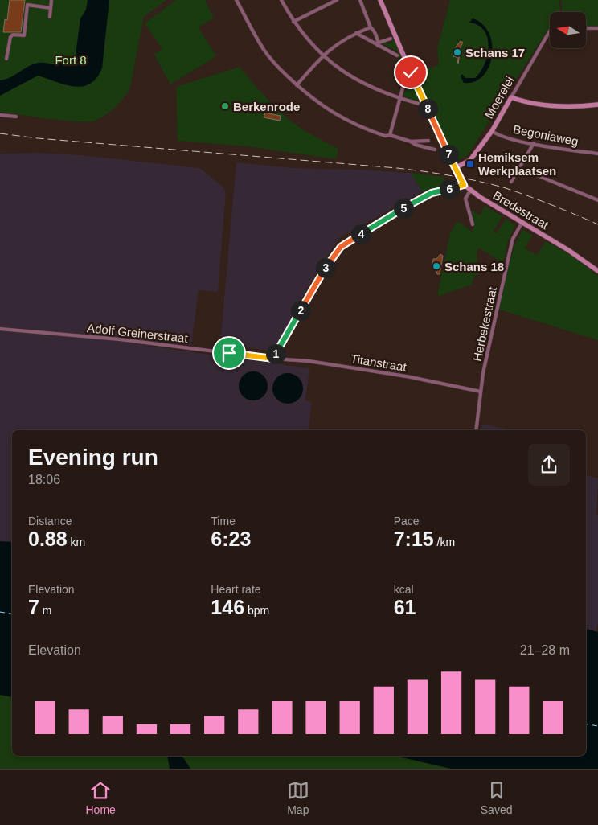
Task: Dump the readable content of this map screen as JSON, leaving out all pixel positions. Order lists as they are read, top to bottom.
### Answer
{
  "streets": {
    "main road": ["Moerelei", "Bredestraat"],
    "street": [
      "Begoniaweg",
      "Herbekestraat",
      "Adolf Greinerstraat",
      "Titanstraat"
    ]
  },
  "crossings": [
    ["Moerelei", "Begoniaweg"],
    ["Bredestraat", "Herbekestraat"],
    ["Herbekestraat", "Titanstraat"],
    ["Adolf Greinerstraat", "Titanstraat"]
  ],
  "parks": ["Fort 8"],
  "places": {
    "other": ["Schans 17", "Berkenrode", "Schans 18"],
    "transit": ["Hemiksem Werkplaatsen"]
  },
  "north": "left",
  "page": {
    "pins": [
      "8",
      "7",
      "6",
      "5",
      "4",
      "3",
      "2",
      "1"
    ],
    "heading": ["Evening run", "18:06"],
    "stats": [
      ["Distance", "0.88 km"],
      ["Time", "6:23"],
      ["Pace", "7:15 /km"],
      ["Elevation", "7 m"],
      ["Heart rate", "146 bpm"],
      ["kcal", "61"]
    ],
    "chart": ["Elevation", "21–28 m"],
    "tabs": ["Home", "Map", "Saved"]
  }
}
